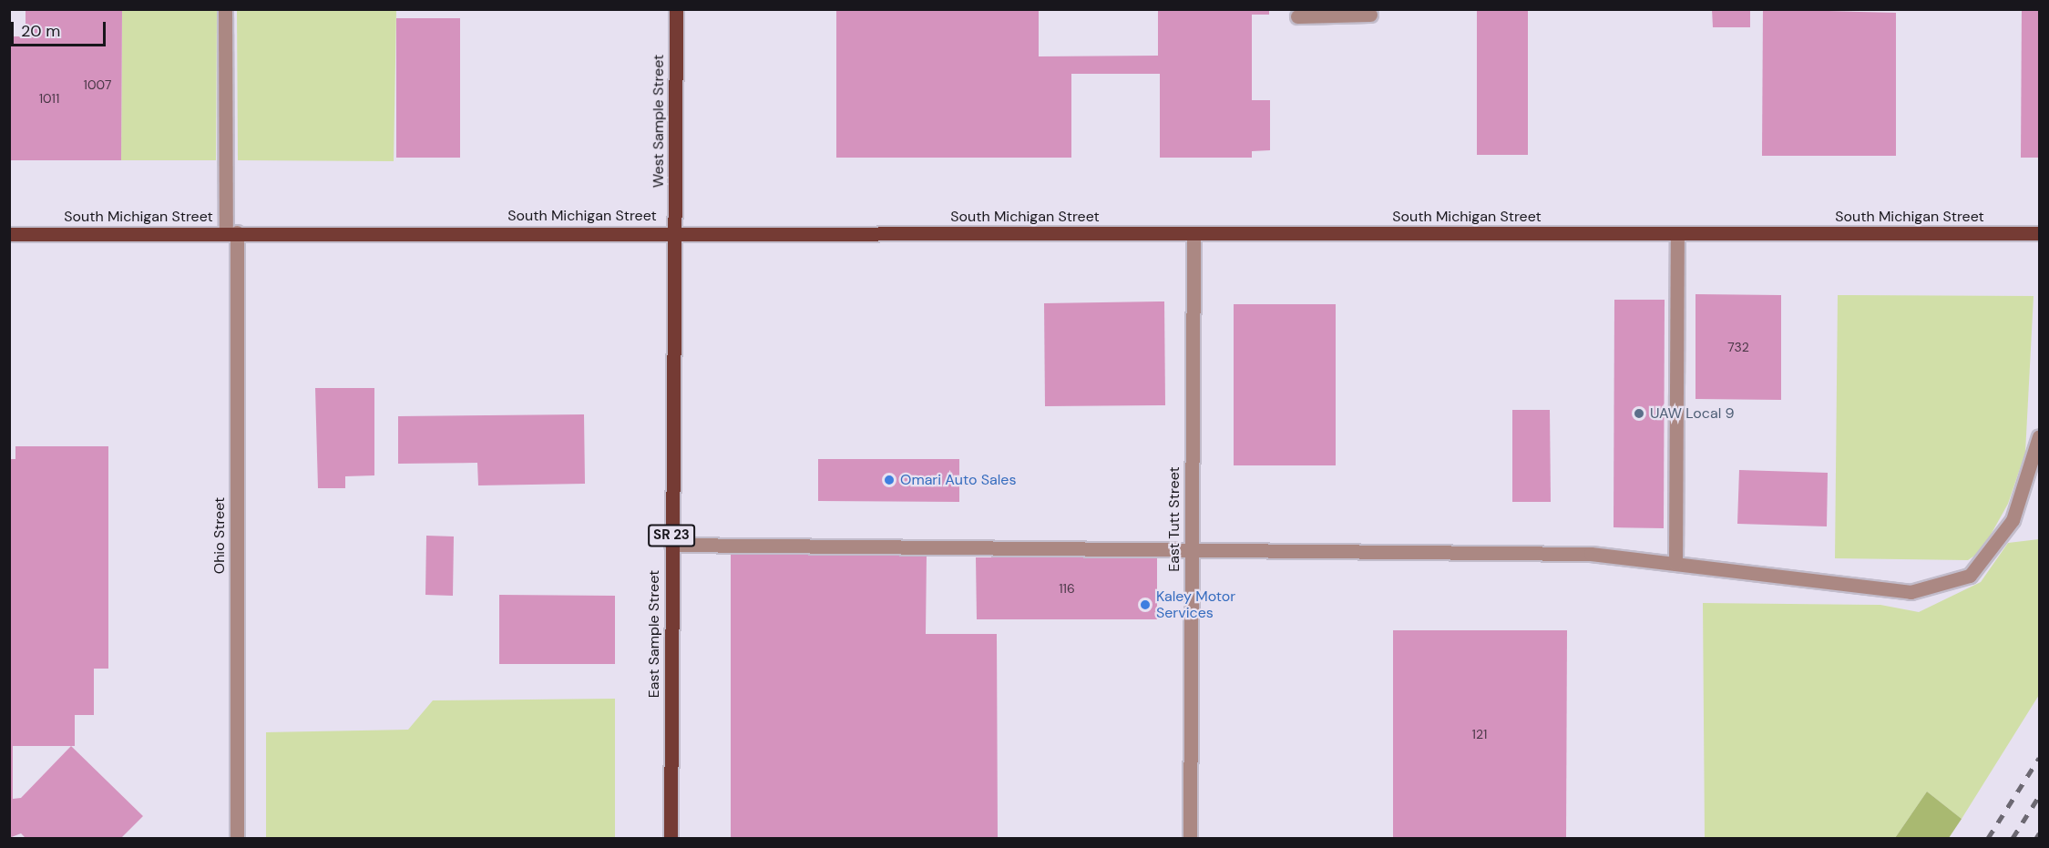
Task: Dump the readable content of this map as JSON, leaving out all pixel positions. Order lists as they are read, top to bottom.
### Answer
{
  "streets": {
    "main road": [
      "West Sample Street",
      "South Michigan Street",
      "SR 23",
      "East Sample Street"
    ],
    "street": ["East Tutt Street", "Ohio Street"]
  },
  "crossings": [
    ["West Sample Street", "South Michigan Street"],
    ["West Sample Street", "East Sample Street"],
    ["South Michigan Street", "East Tutt Street"],
    ["South Michigan Street", "Ohio Street"],
    ["South Michigan Street", "East Sample Street"]
  ],
  "places": ["UAW Local 9", "Omari Auto Sales", "Kaley Motor Services"],
  "house_numbers": [
    "1007",
    "1011",
    "732",
    "116",
    "121"
  ],
  "scale_bar": "20 m"
}
